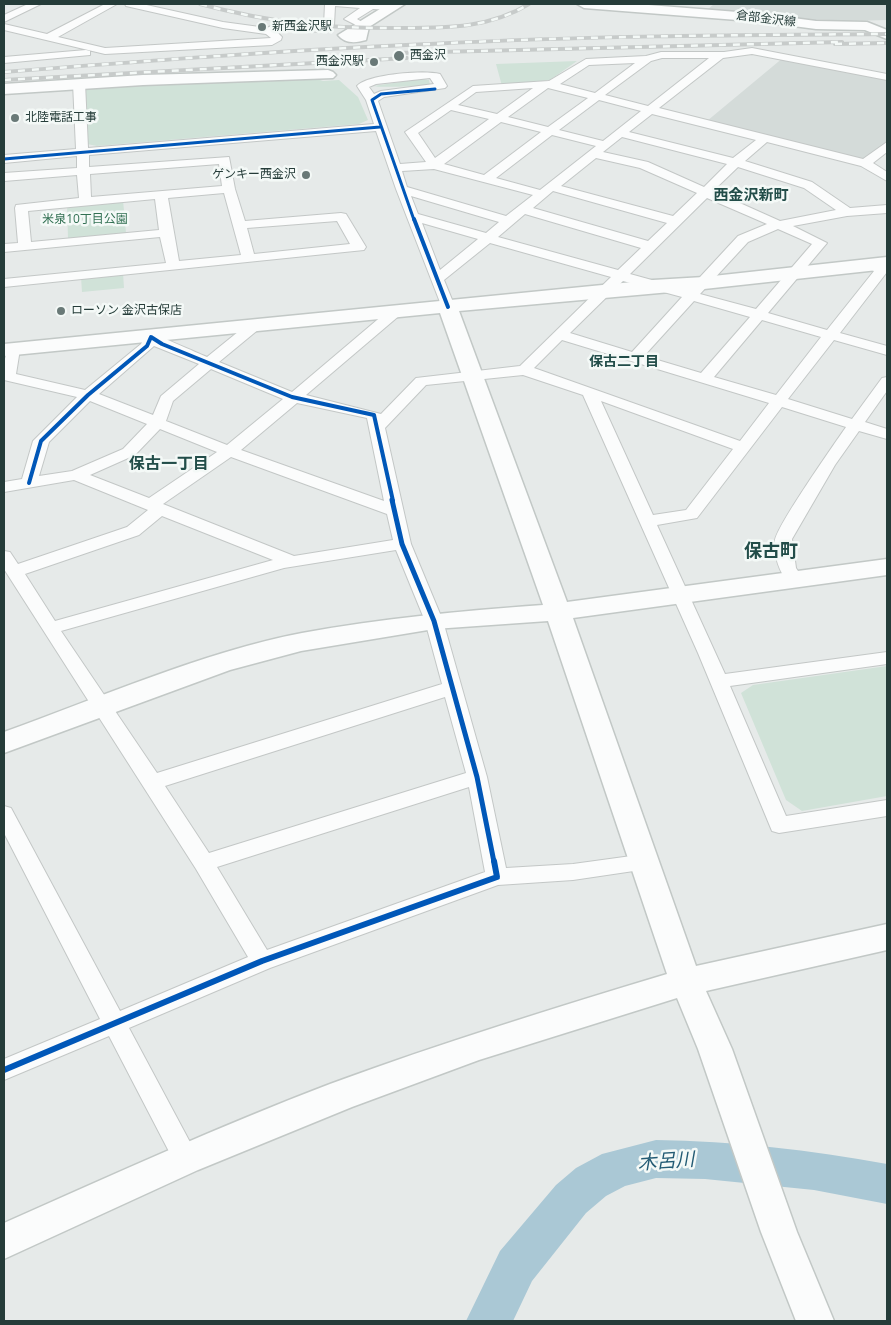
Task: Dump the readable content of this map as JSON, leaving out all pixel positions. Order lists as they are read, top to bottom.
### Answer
{
  "streets": {
    "street": ["倉部金沢線"]
  },
  "districts": [
    "西金沢新町",
    "保古二丁目",
    "保古一丁目",
    "保古町"
  ],
  "water": ["木呂川"],
  "parks": ["米泉10丁目公園"],
  "places": [
    "新西金沢駅",
    "西金沢",
    "西金沢駅",
    "北陸電話工事",
    "ゲンキー西金沢",
    "ローソン 金沢古保店"
  ]
}
